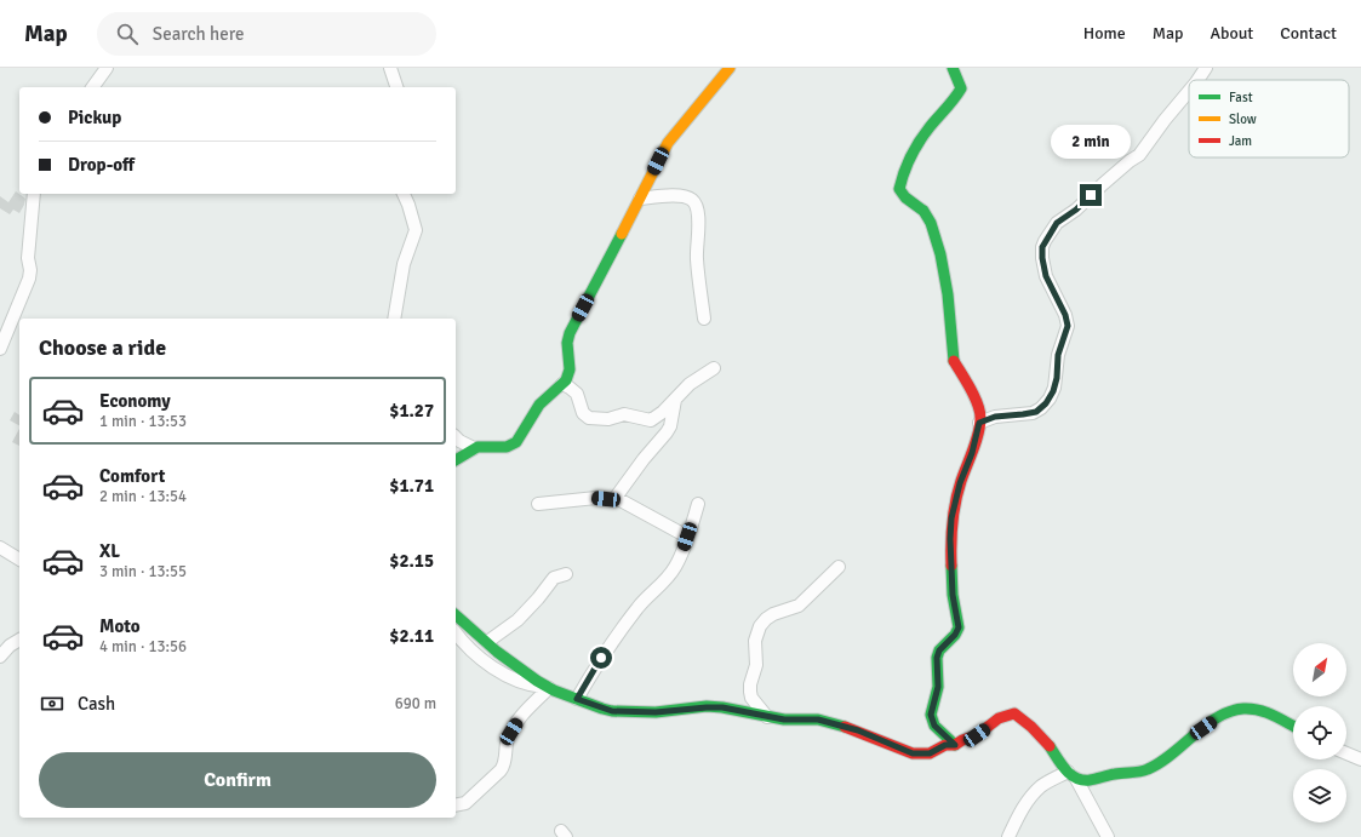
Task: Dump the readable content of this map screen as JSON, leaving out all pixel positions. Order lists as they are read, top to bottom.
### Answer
{
  "legend": ["Fast", "Slow", "Jam"],
  "north": "top right",
  "page": {
    "header": "Map",
    "search": "Search here",
    "nav": [
      "Home",
      "Map",
      "About",
      "Contact"
    ],
    "banner": ["Pickup", "Drop-off"],
    "bubble": "2 min",
    "heading": "Choose a ride",
    "list": [
      {
        "name": "Economy",
        "note": "1 min · 13:53",
        "value": "$1.27"
      },
      {
        "name": "Comfort",
        "note": "2 min · 13:54",
        "value": "$1.71"
      },
      {
        "name": "XL",
        "note": "3 min · 13:55",
        "value": "$2.15"
      },
      {
        "name": "Moto",
        "note": "4 min · 13:56",
        "value": "$2.11"
      }
    ],
    "pay": ["Cash", "690 m"],
    "buttons": "Confirm"
  }
}
